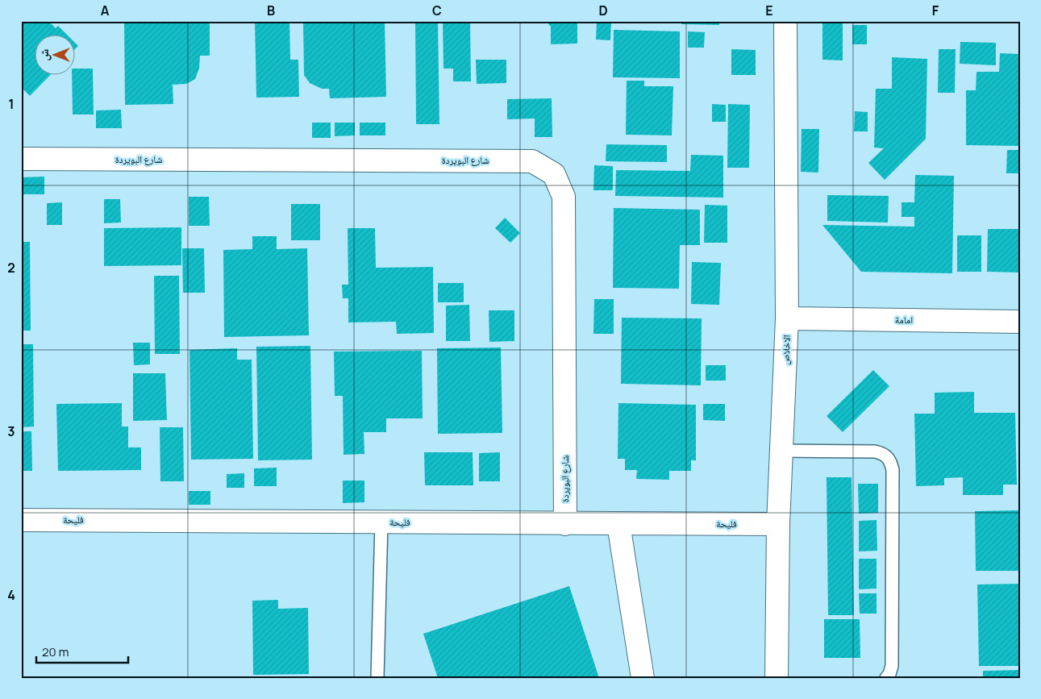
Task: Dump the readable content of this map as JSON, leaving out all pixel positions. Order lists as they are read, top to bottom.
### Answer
{
  "streets": {
    "street": [
      "شارع البويردة",
      "امامة",
      "الاخلاص",
      "فليحة"
    ]
  },
  "crossings": [
    ["شارع البويردة", "فليحة"],
    ["امامة", "الاخلاص"],
    ["الاخلاص", "فليحة"]
  ],
  "scale_bar": "20 m",
  "north": "left",
  "grid": {
    "columns": [
      "A",
      "B",
      "C",
      "D",
      "E",
      "F"
    ],
    "rows": [
      "1",
      "2",
      "3",
      "4"
    ]
  }
}
